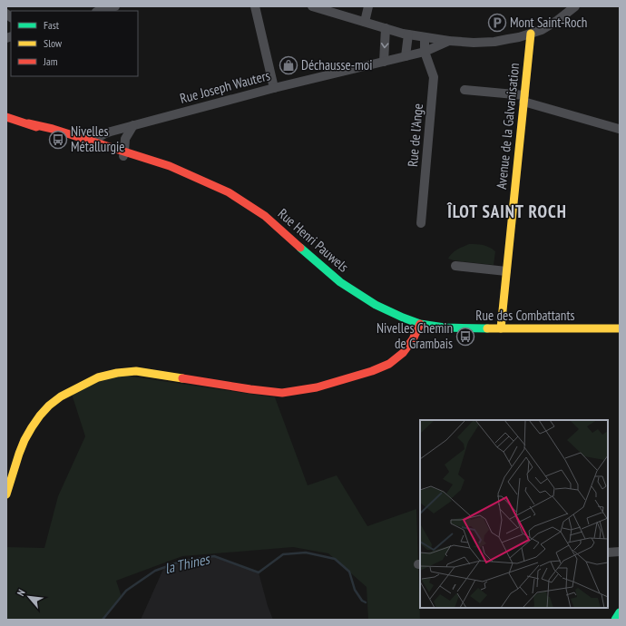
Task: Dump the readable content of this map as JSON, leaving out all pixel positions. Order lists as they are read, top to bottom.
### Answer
{
  "streets": {
    "street": [
      "Rue Joseph Wauters",
      "Avenue de la Galvanisation",
      "Rue de l'Ange",
      "Rue Henri Pauwels",
      "Rue des Combattants"
    ]
  },
  "crossings": [
    ["Rue Joseph Wauters", "Rue de l'Ange"],
    ["Rue Joseph Wauters", "Rue Henri Pauwels"],
    ["Avenue de la Galvanisation", "Rue des Combattants"],
    ["Rue Henri Pauwels", "Rue des Combattants"]
  ],
  "districts": ["ÎLOT SAINT ROCH"],
  "water": ["la Thines"],
  "places": {
    "parking": ["Mont Saint-Roch"],
    "shop": ["Déchausse-moi"],
    "bus stop": ["Nivelles Métallurgie", "Nivelles Chemin de Grambais"]
  },
  "legend": ["Fast", "Slow", "Jam"],
  "north": "top left"
}
